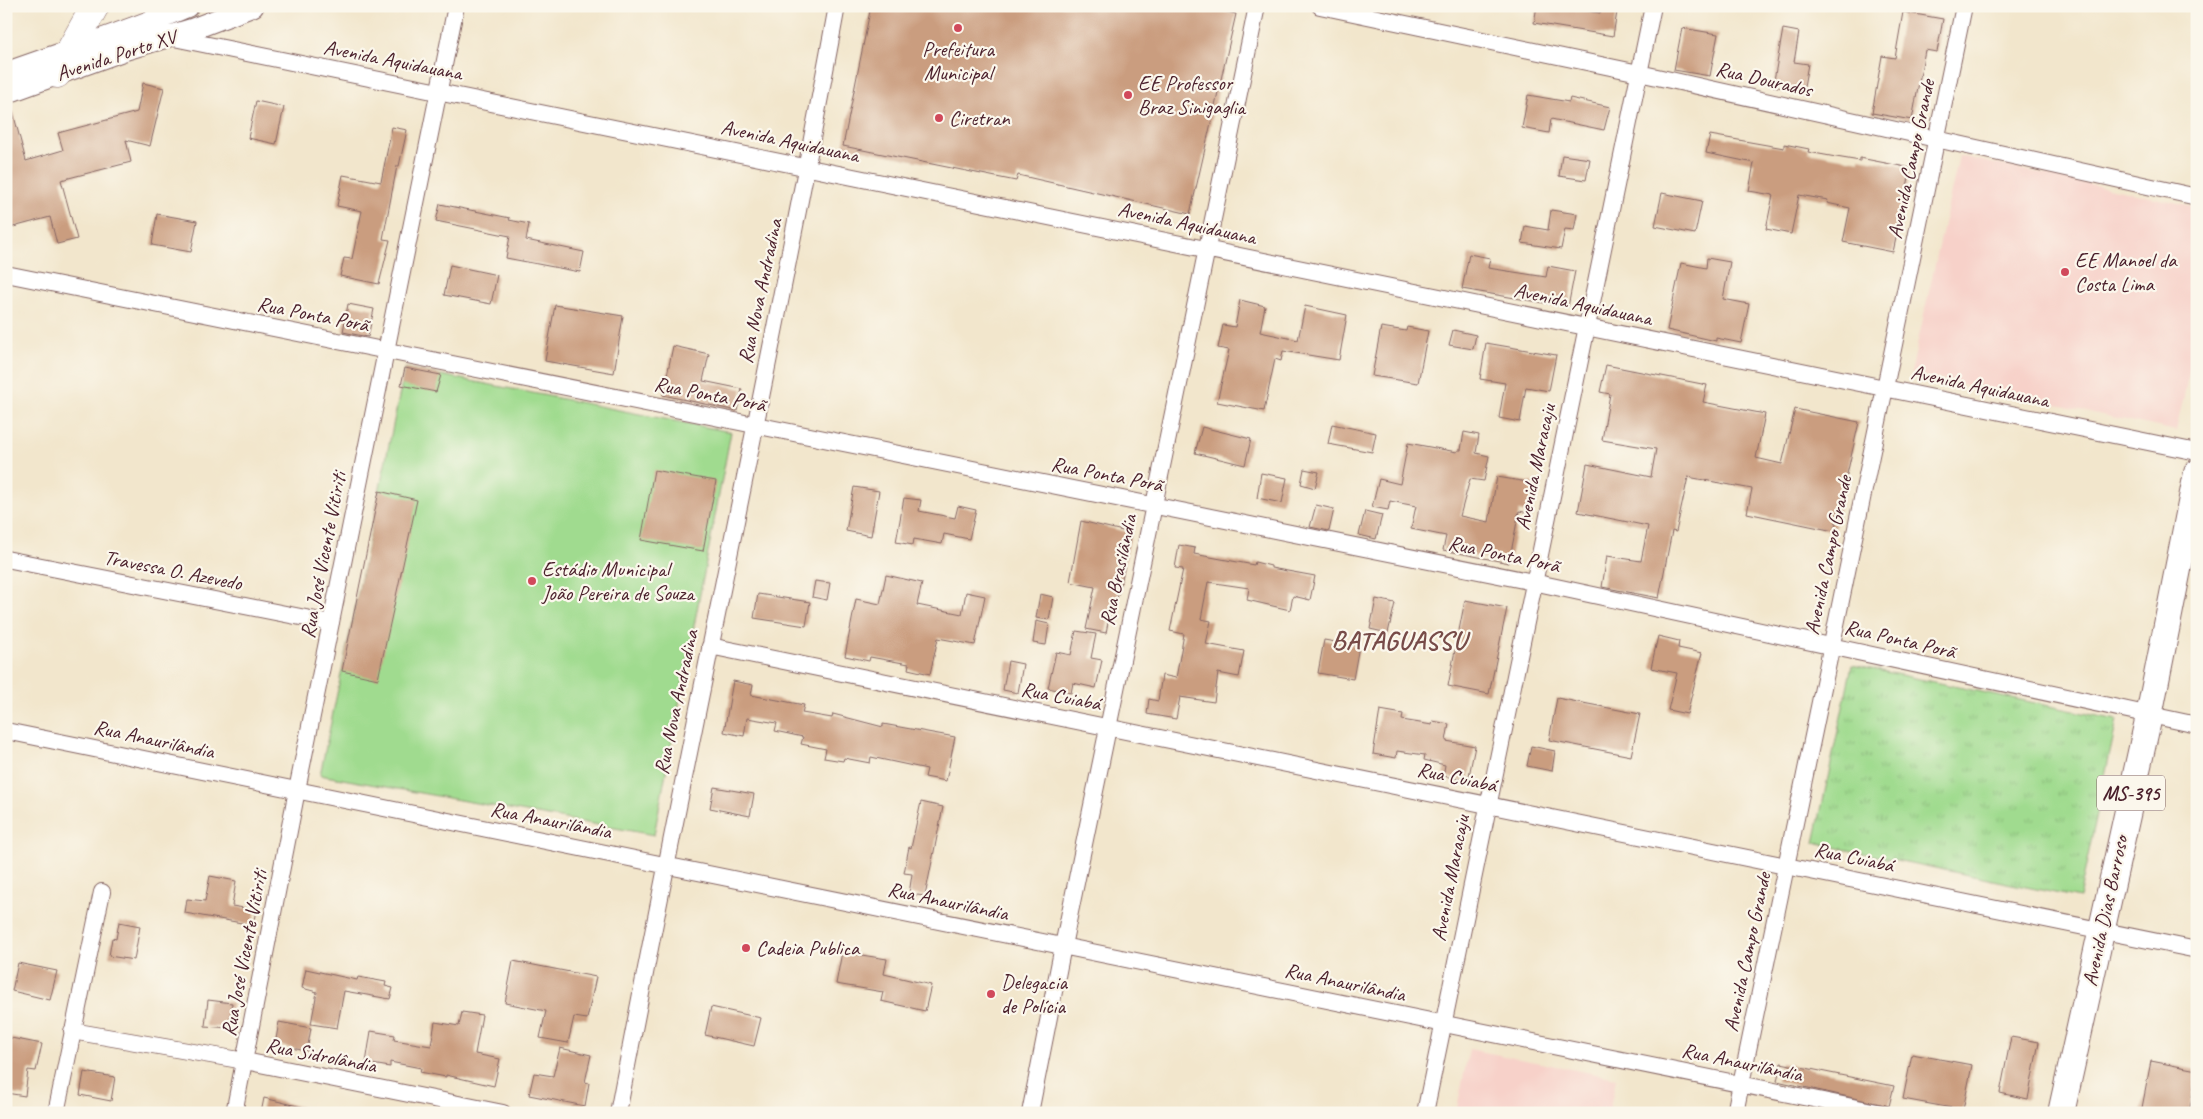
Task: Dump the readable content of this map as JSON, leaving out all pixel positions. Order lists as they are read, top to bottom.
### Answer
{
  "streets": {
    "main road": ["MS-395", "Avenida Dias Barroso"],
    "street": [
      "Avenida Porto XV",
      "Avenida Aquidauana",
      "Rua Dourados",
      "Avenida Campo Grande",
      "Rua Nova Andradina",
      "Rua Ponta Porã",
      "Avenida Maracaju",
      "Rua José Vicente Vitiriti",
      "Travessa O. Azevedo",
      "Rua Brasilândia",
      "Rua Cuiabá",
      "Rua Anaurilândia",
      "Rua Sidrolândia"
    ]
  },
  "crossings": [
    ["Avenida Porto XV", "Avenida Aquidauana"],
    ["Avenida Aquidauana", "Avenida Campo Grande"],
    ["Avenida Aquidauana", "Rua Nova Andradina"],
    ["Avenida Aquidauana", "Avenida Maracaju"],
    ["Avenida Aquidauana", "Rua José Vicente Vitiriti"],
    ["Avenida Aquidauana", "Rua Brasilândia"],
    ["Rua Dourados", "Avenida Campo Grande"],
    ["Rua Dourados", "Avenida Maracaju"],
    ["Avenida Campo Grande", "Rua Ponta Porã"],
    ["Avenida Campo Grande", "Rua Cuiabá"],
    ["Avenida Campo Grande", "Rua Anaurilândia"],
    ["Rua Nova Andradina", "Rua Ponta Porã"],
    ["Rua Nova Andradina", "Rua Cuiabá"],
    ["Rua Nova Andradina", "Rua Anaurilândia"],
    ["Rua Ponta Porã", "Avenida Maracaju"],
    ["Rua Ponta Porã", "Rua José Vicente Vitiriti"],
    ["Rua Ponta Porã", "Rua Brasilândia"],
    ["Rua Ponta Porã", "Avenida Dias Barroso"],
    ["Avenida Maracaju", "Rua Cuiabá"],
    ["Avenida Maracaju", "Rua Anaurilândia"],
    ["Rua José Vicente Vitiriti", "Travessa O. Azevedo"],
    ["Rua José Vicente Vitiriti", "Rua Anaurilândia"],
    ["Rua José Vicente Vitiriti", "Rua Sidrolândia"],
    ["Rua Brasilândia", "Rua Cuiabá"],
    ["Rua Brasilândia", "Rua Anaurilândia"],
    ["Rua Cuiabá", "Avenida Dias Barroso"]
  ],
  "districts": ["BATAGUASSU"],
  "places": [
    "Prefeitura Municipal",
    "EE Professor Braz Sinigaglia",
    "Ciretran",
    "EE Manoel da Costa Lima",
    "Estádio Municipal João Pereira de Souza",
    "Cadeia Publica",
    "Delegacia de Polícia"
  ]
}
